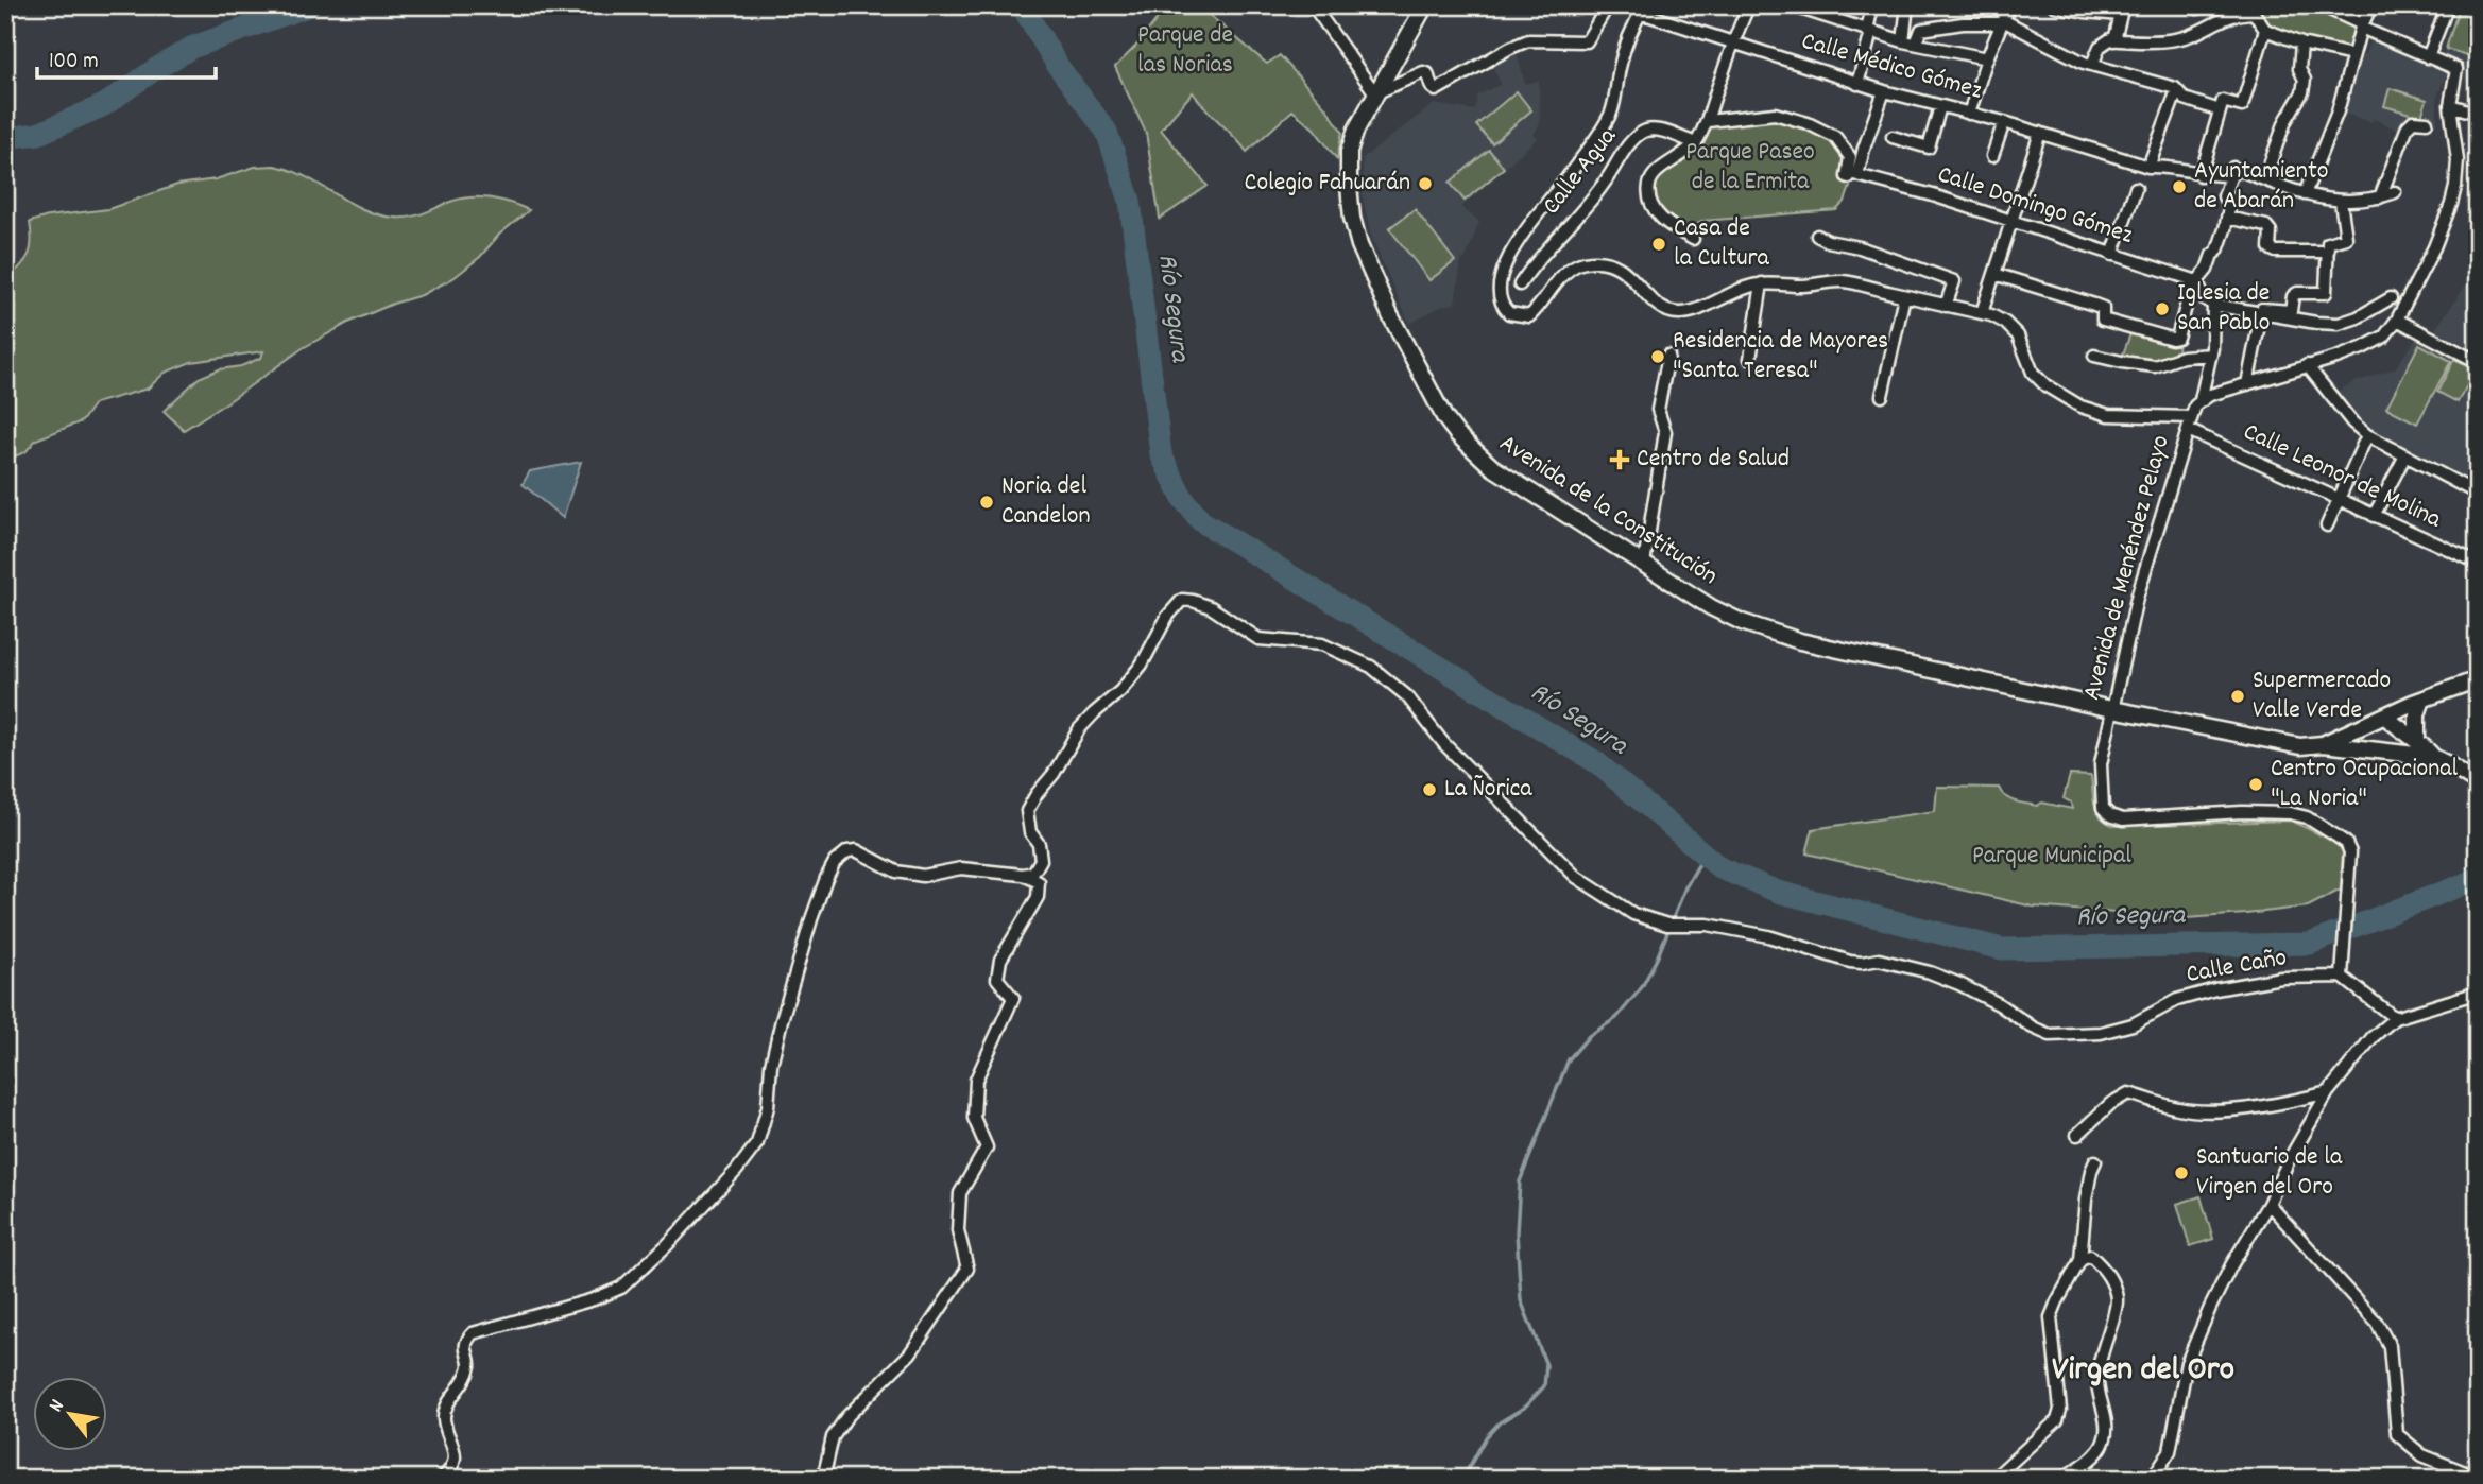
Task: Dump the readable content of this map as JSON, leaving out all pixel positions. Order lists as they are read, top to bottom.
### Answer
{
  "streets": {
    "street": [
      "Calle Médico Gómez",
      "Calle Agua",
      "Calle Domingo Gómez",
      "Calle Leonor de Molina",
      "Avenida de la Constitución",
      "Avenida de Menéndez Pelayo",
      "Calle Caño"
    ]
  },
  "crossings": [
    ["Calle Leonor de Molina", "Avenida de Menéndez Pelayo"],
    ["Avenida de la Constitución", "Avenida de Menéndez Pelayo"],
    ["Avenida de Menéndez Pelayo", "Calle Caño"]
  ],
  "districts": ["Virgen del Oro"],
  "water": ["Río Segura"],
  "parks": ["Parque de las Norias", "Parque Paseo de la Ermita", "Parque Municipal"],
  "places": {
    "other": [
      "Colegio Fahuarán",
      "Ayuntamiento de Abarán",
      "Casa de la Cultura",
      "Iglesia de San Pablo",
      "Residencia de Mayores \"Santa Teresa\"",
      "Noria del Candelon",
      "Supermercado Valle Verde",
      "Centro Ocupacional \"La Noria\"",
      "La Ñorica",
      "Santuario de la Virgen del Oro"
    ],
    "health": ["Centro de Salud"]
  },
  "scale_bar": "100 m",
  "north": "top left"
}
